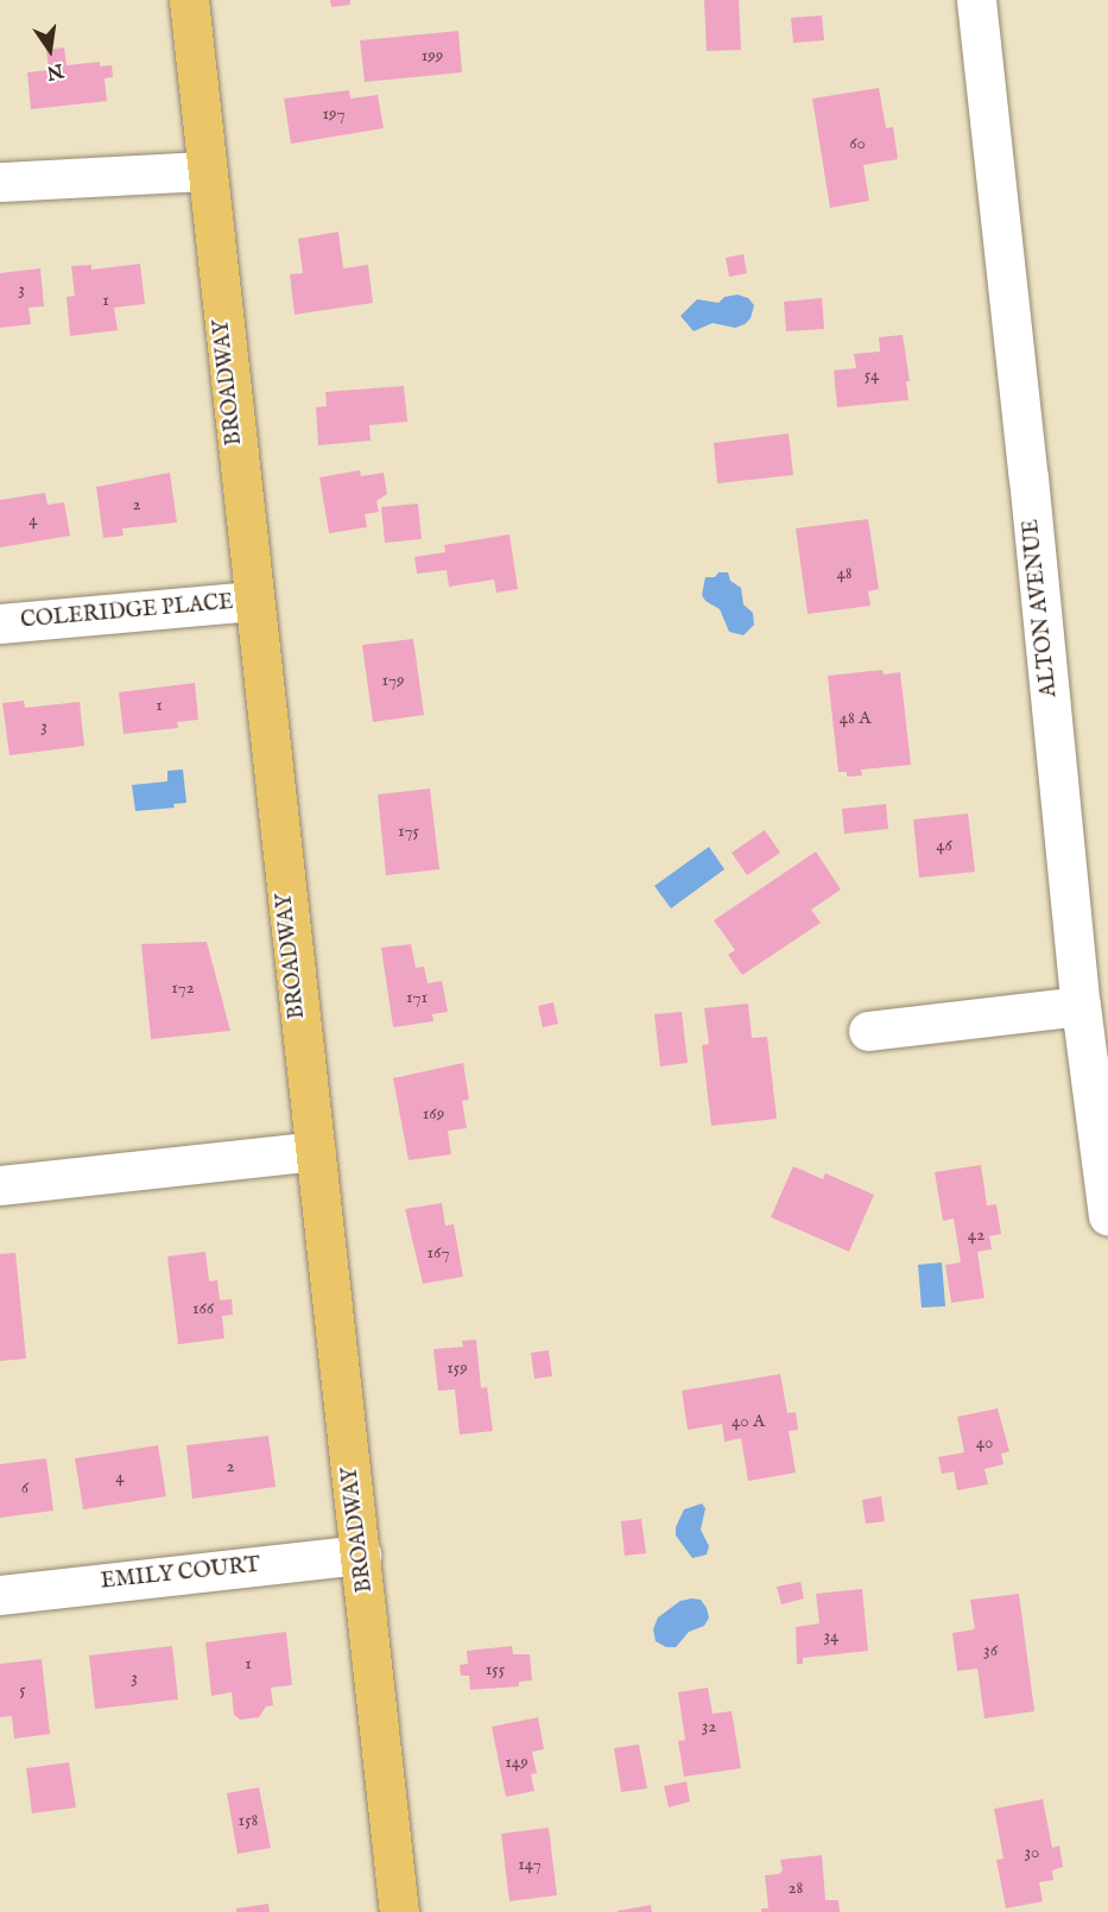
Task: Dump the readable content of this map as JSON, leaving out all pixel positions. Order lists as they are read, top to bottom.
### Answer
{
  "streets": {
    "main road": ["BROADWAY"],
    "street": ["ALTON AVENUE", "COLERIDGE PLACE", "EMILY COURT"]
  },
  "crossings": [
    ["BROADWAY", "COLERIDGE PLACE"],
    ["BROADWAY", "EMILY COURT"]
  ],
  "house_numbers": [
    "199",
    "197",
    "60",
    "3",
    "1",
    "54",
    "2",
    "4",
    "48",
    "179",
    "1",
    "48 A",
    "3",
    "175",
    "46",
    "172",
    "171",
    "169",
    "42",
    "167",
    "166",
    "159",
    "40 A",
    "40",
    "2",
    "4",
    "6",
    "34",
    "36",
    "1",
    "155",
    "3",
    "5",
    "32",
    "149",
    "158",
    "30",
    "147",
    "28"
  ],
  "north": "bottom"
}
